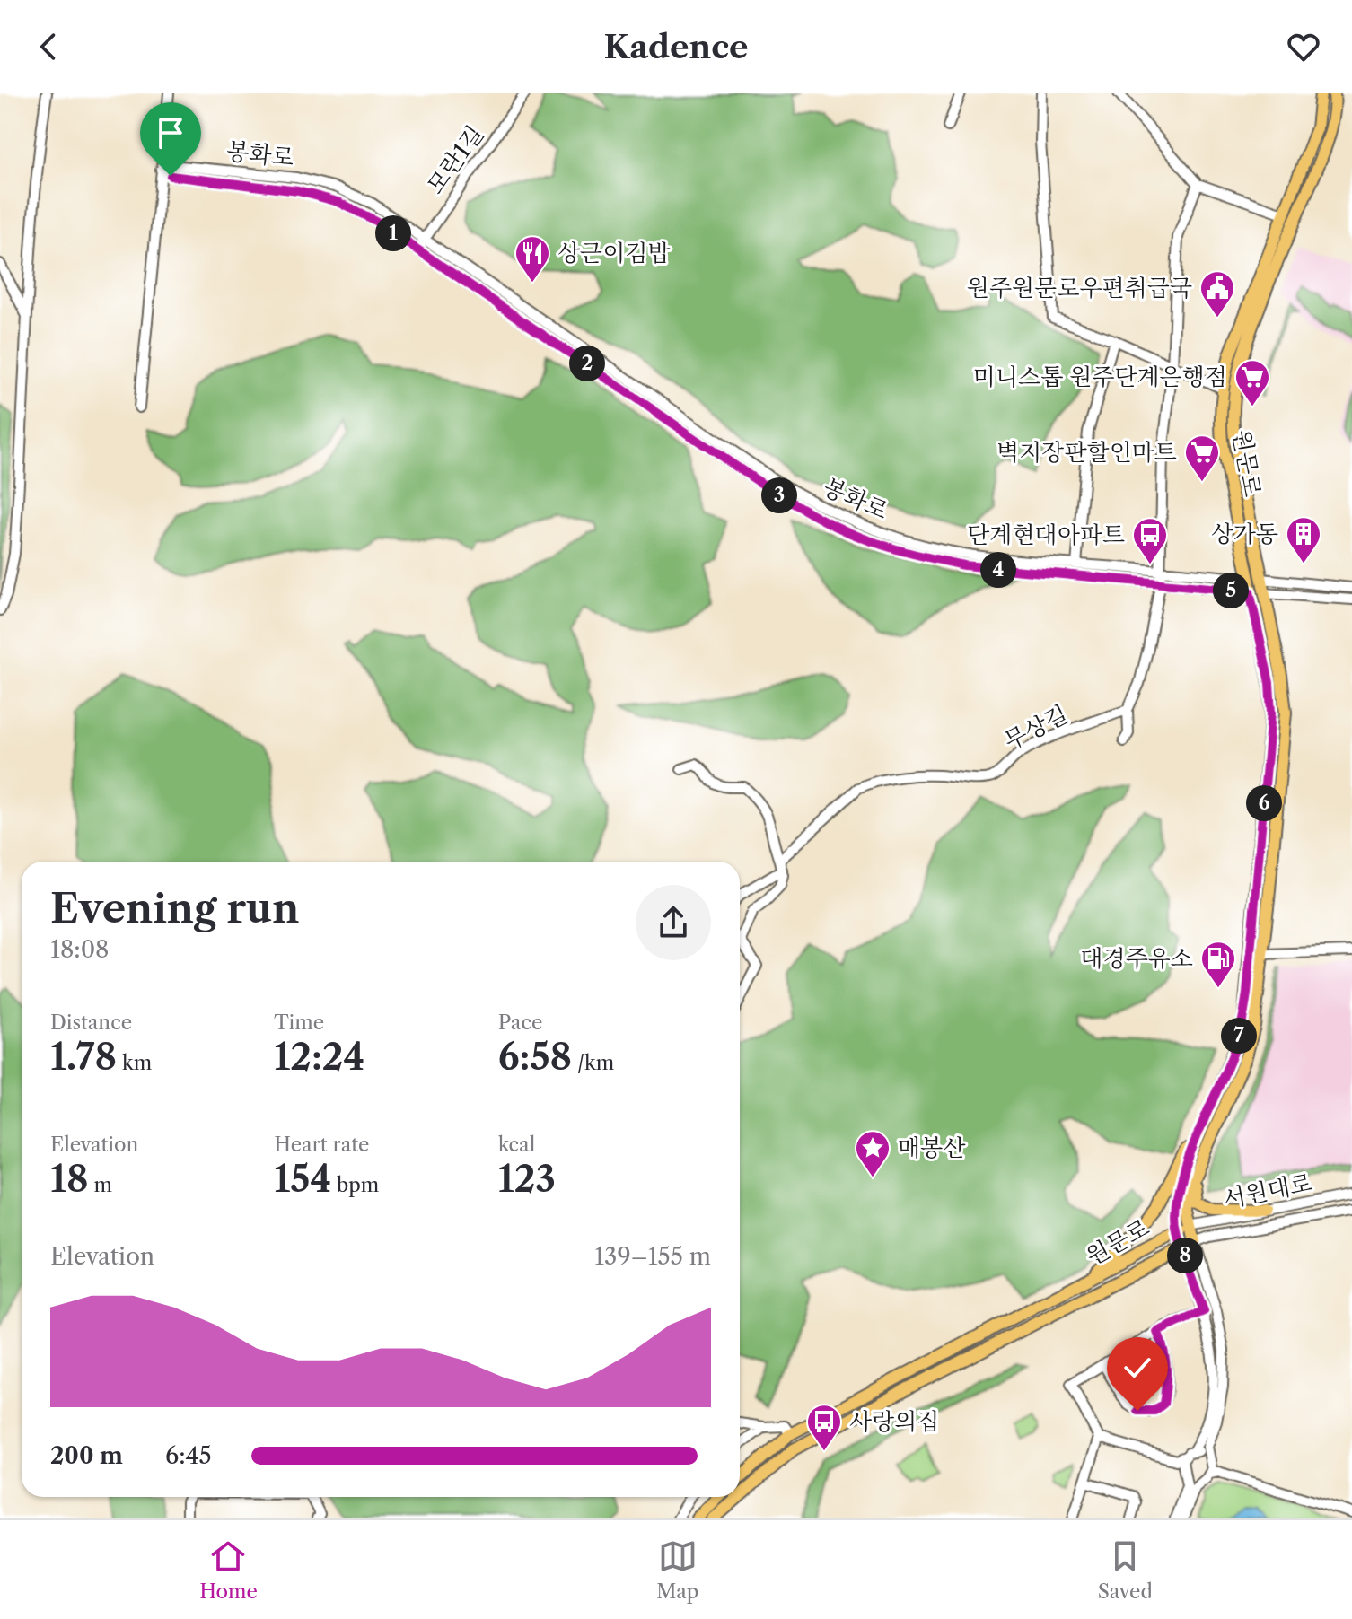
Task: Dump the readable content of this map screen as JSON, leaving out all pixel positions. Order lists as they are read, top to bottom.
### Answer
{
  "streets": {
    "main road": ["봉화로", "원문로"],
    "street": ["모란1길", "무상길", "서원대로"]
  },
  "crossings": [
    ["봉화로", "모란1길"],
    ["봉화로", "원문로"],
    ["원문로", "서원대로"]
  ],
  "places": {
    "restaurant": ["상근이김밥"],
    "public building": ["원주원문로우편취급국"],
    "supermarket": ["미니스톱 원주단계은행점", "벽지장판할인마트"],
    "building": ["상가동"],
    "bus stop": ["단계현대아파트", "사랑의집"],
    "fuel station": ["대경주유소"],
    "place": ["매봉산"]
  },
  "page": {
    "header": "Kadence",
    "pins": [
      "1",
      "2",
      "3",
      "4",
      "5",
      "6",
      "7",
      "8"
    ],
    "heading": ["Evening run", "18:08"],
    "stats": [
      ["Distance", "1.78 km"],
      ["Time", "12:24"],
      ["Pace", "6:58 /km"],
      ["Elevation", "18 m"],
      ["Heart rate", "154 bpm"],
      ["kcal", "123"]
    ],
    "chart": ["Elevation", "139–155 m"],
    "list": [
      {
        "name": "200 m",
        "note": "6:45"
      }
    ],
    "tabs": ["Home", "Map", "Saved"]
  }
}
